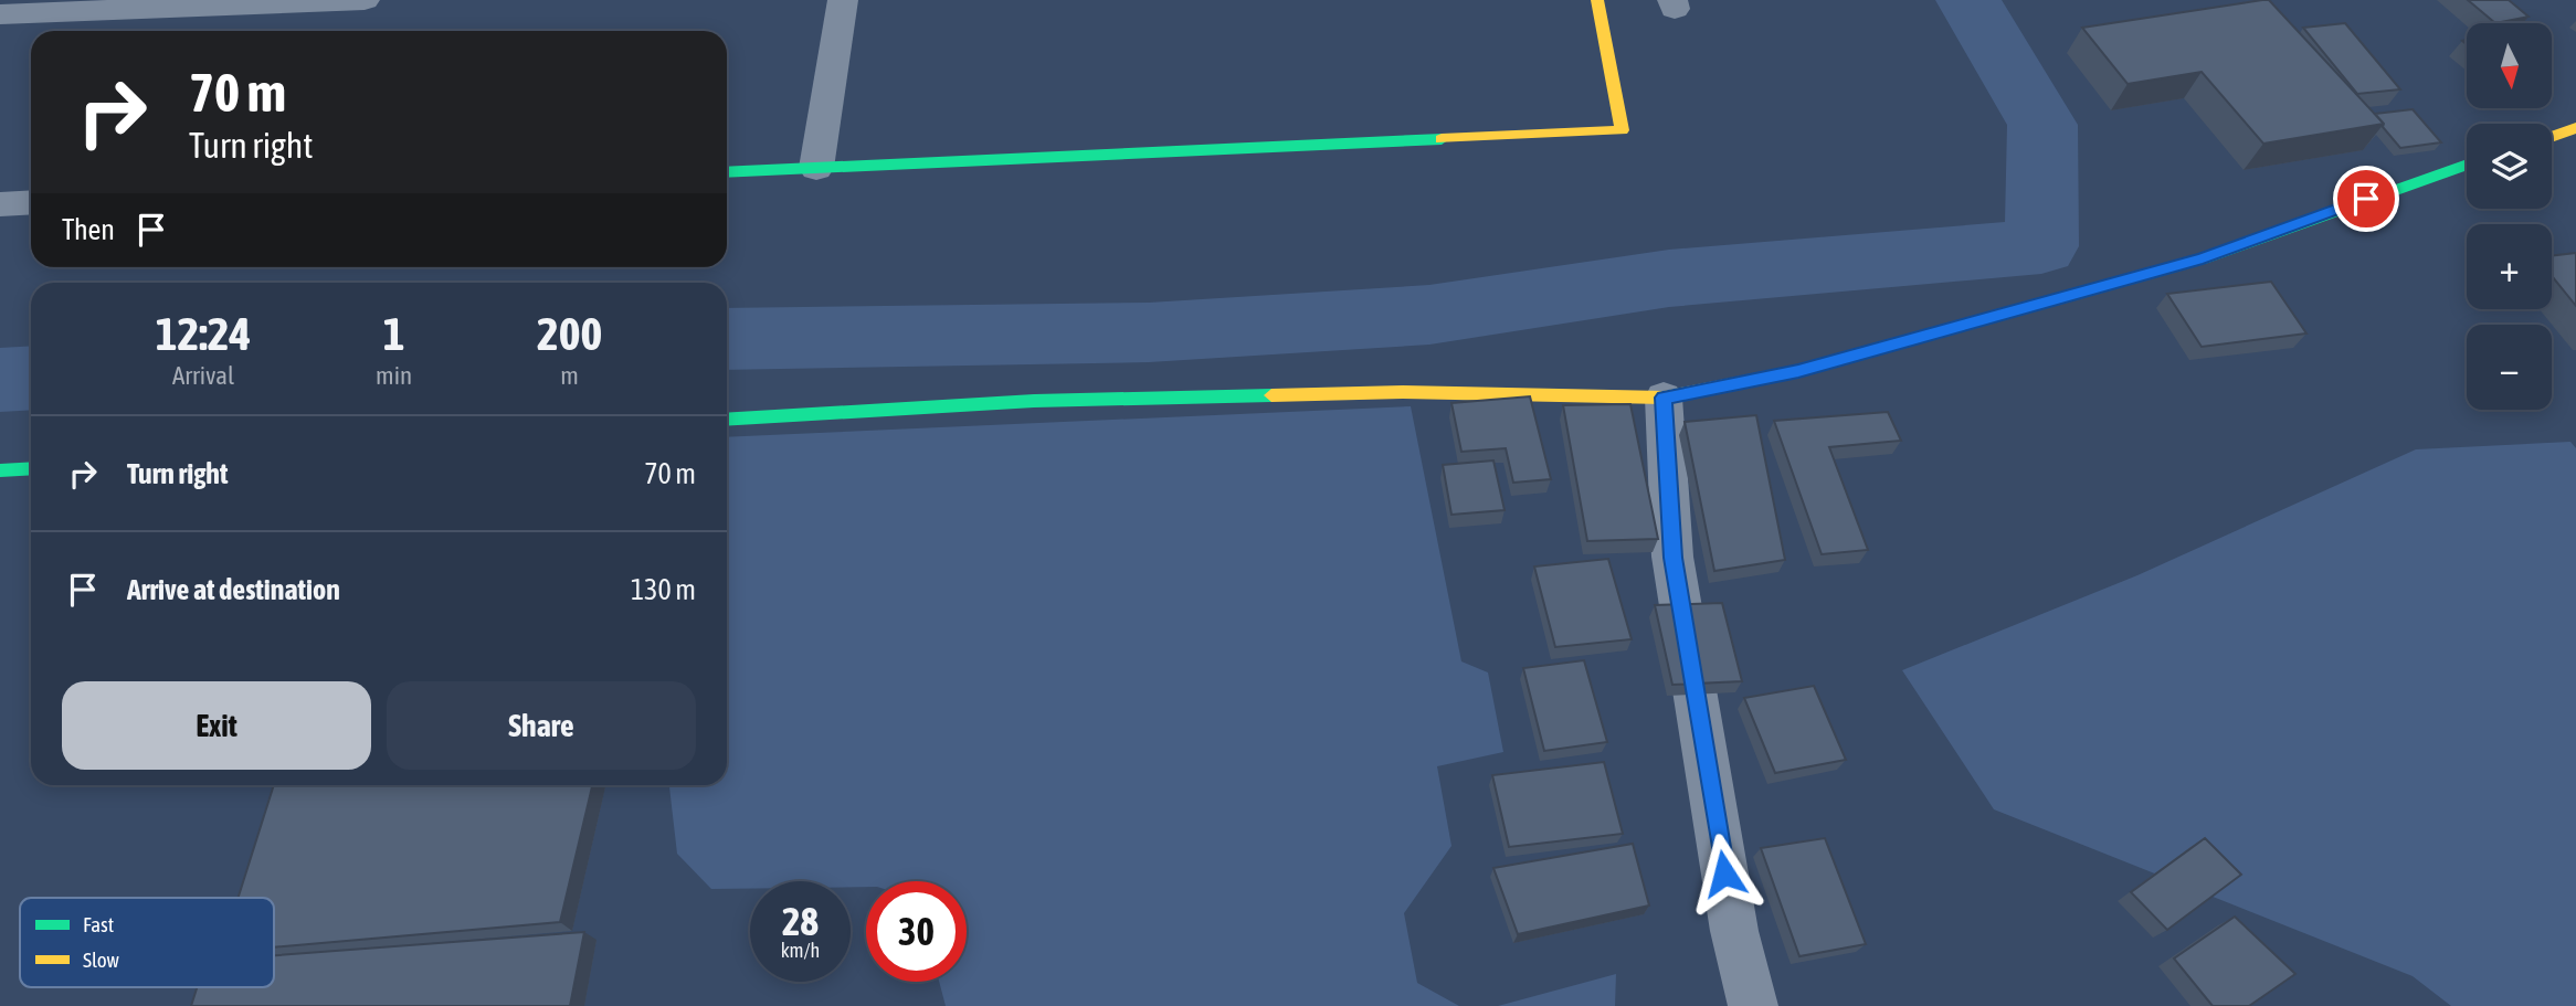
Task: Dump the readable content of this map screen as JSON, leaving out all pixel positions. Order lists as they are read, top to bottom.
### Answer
{
  "legend": ["Fast", "Slow"],
  "north": "bottom",
  "page": {
    "map_buttons": ["+", "−"],
    "turn": ["70 m", "Turn right"],
    "then": "Then",
    "eta": [
      "12:24",
      "Arrival",
      "1",
      "min",
      "200",
      "m"
    ],
    "list": [
      {
        "name": "Turn right",
        "value": "70 m"
      },
      {
        "name": "Arrive at destination",
        "value": "130 m"
      }
    ],
    "buttons": ["Exit", "Share"],
    "speed": "28 km/h",
    "limit": "30"
  }
}
